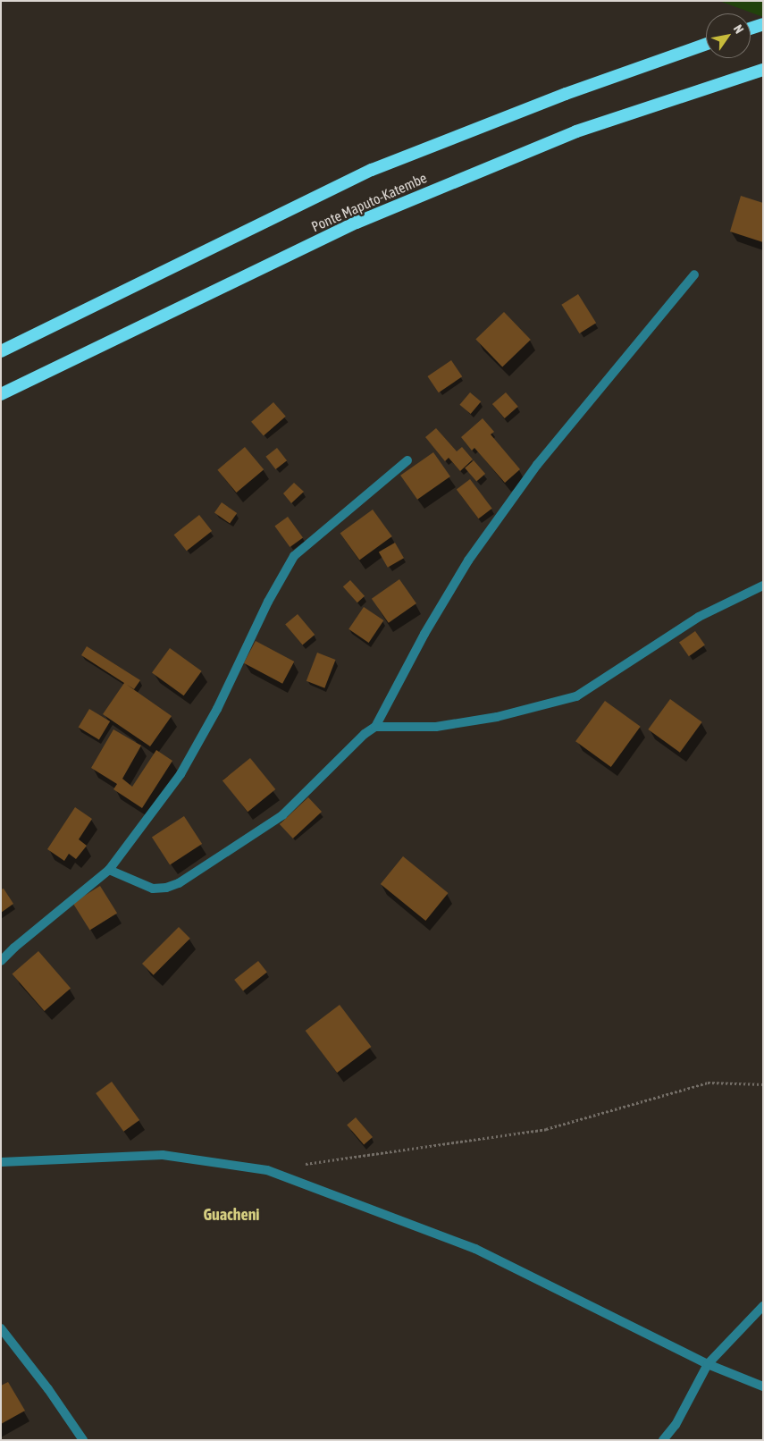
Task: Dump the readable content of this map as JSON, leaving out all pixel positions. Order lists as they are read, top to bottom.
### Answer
{
  "streets": {
    "highway": ["Ponte Maputo-Katembe"]
  },
  "districts": ["Guacheni"],
  "north": "top right"
}
